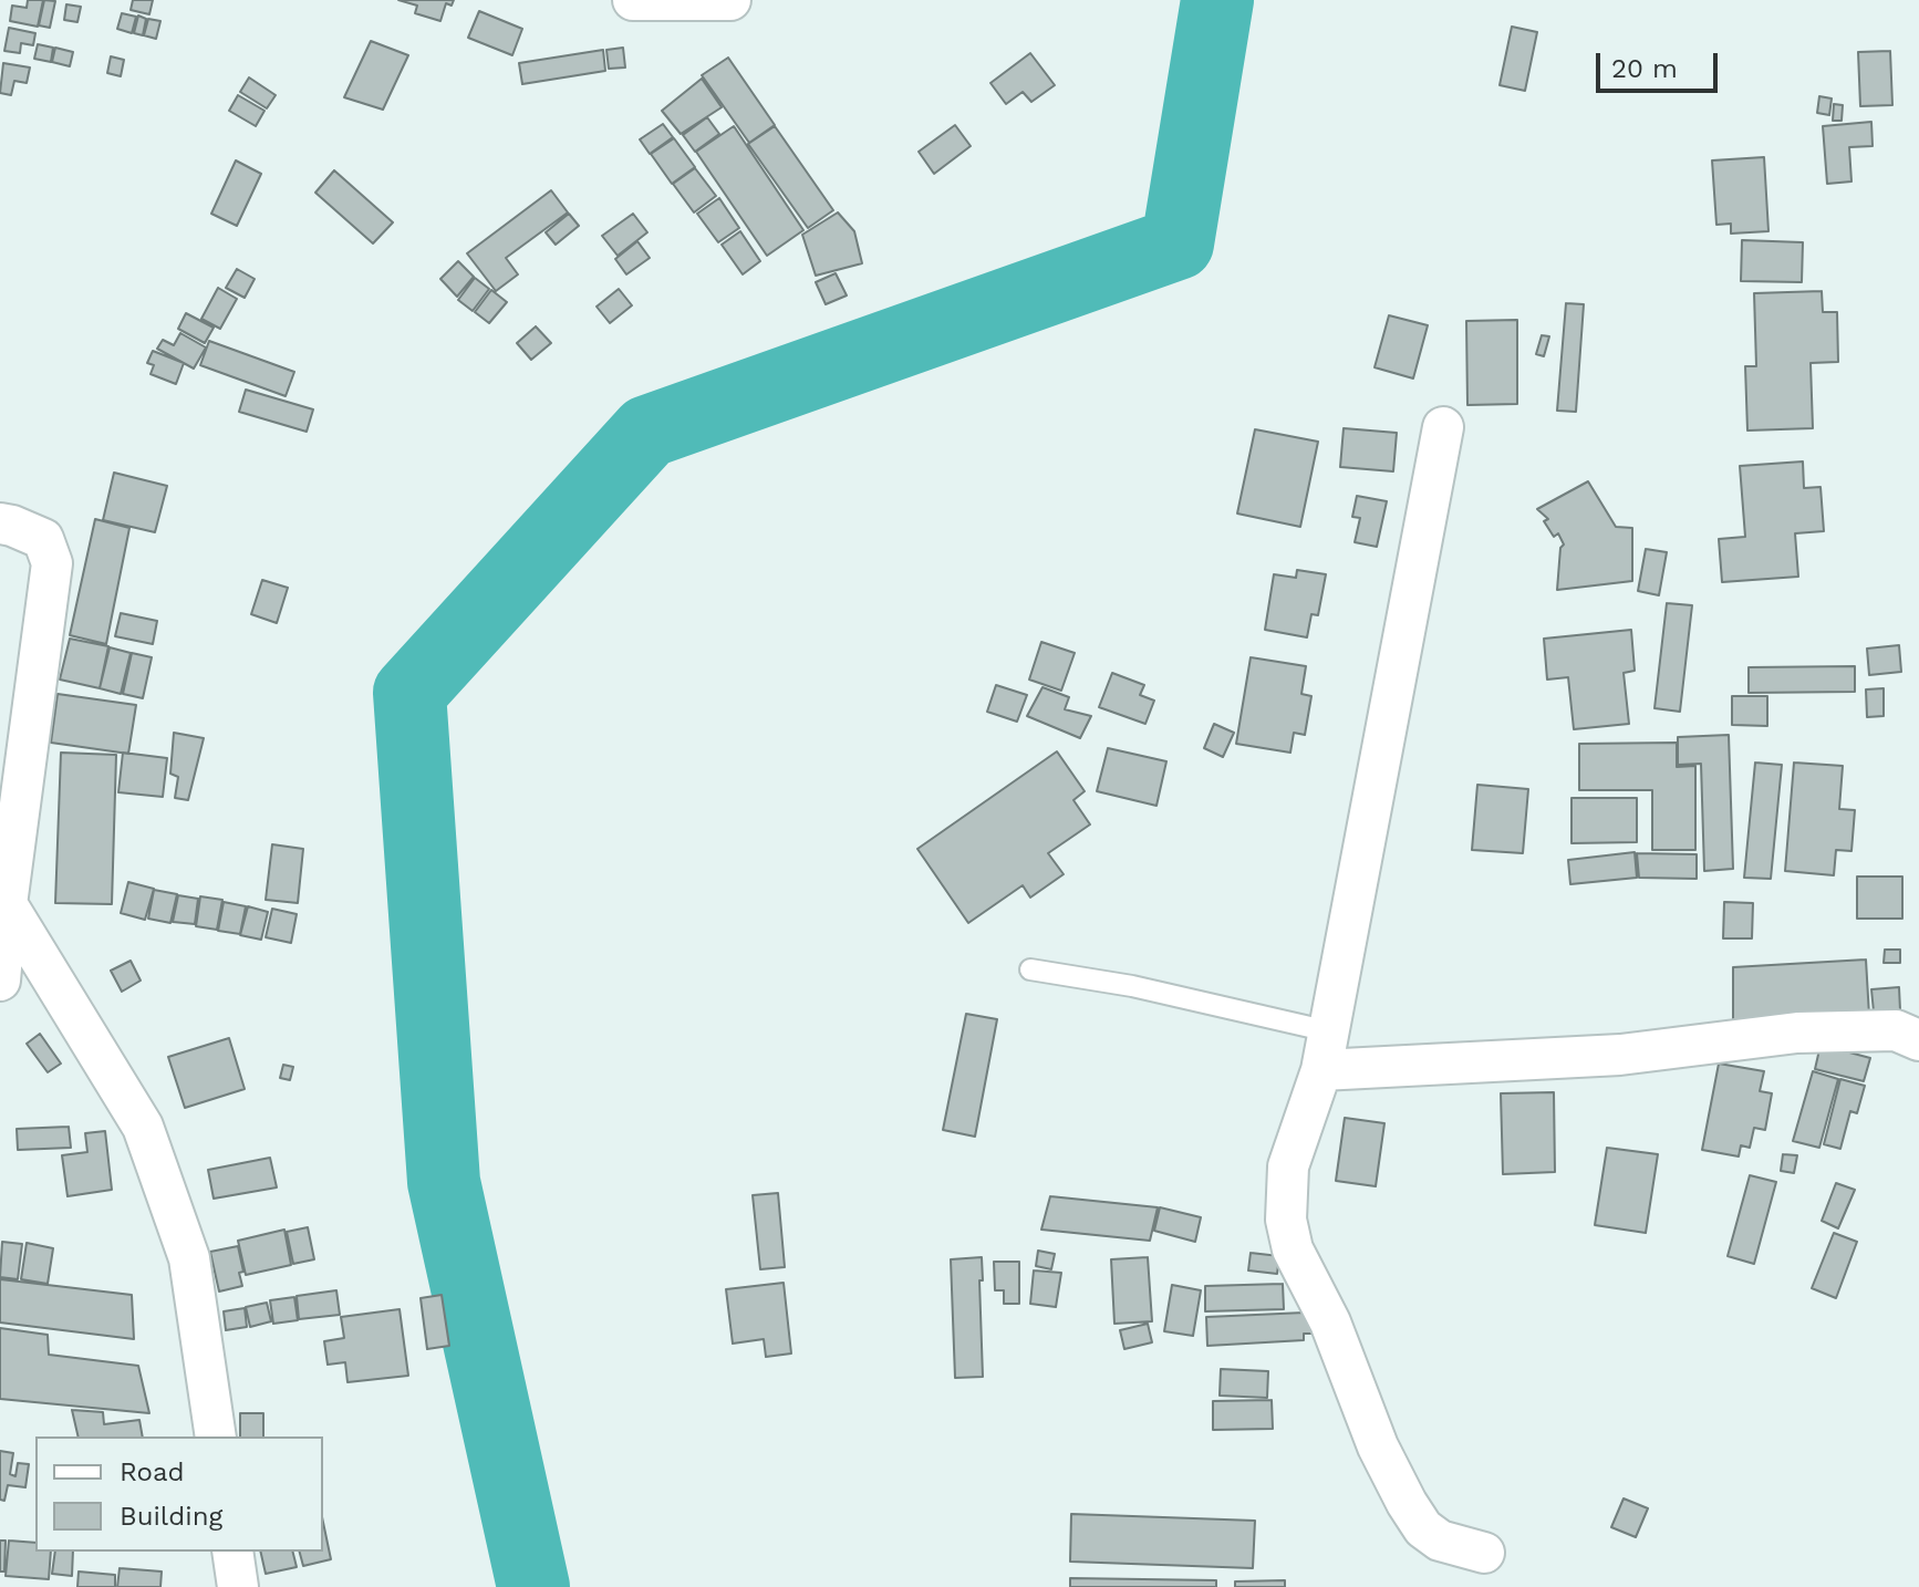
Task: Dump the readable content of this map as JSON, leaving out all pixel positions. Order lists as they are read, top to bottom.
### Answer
{
  "legend": ["Road", "Building"],
  "scale_bar": "20 m"
}
